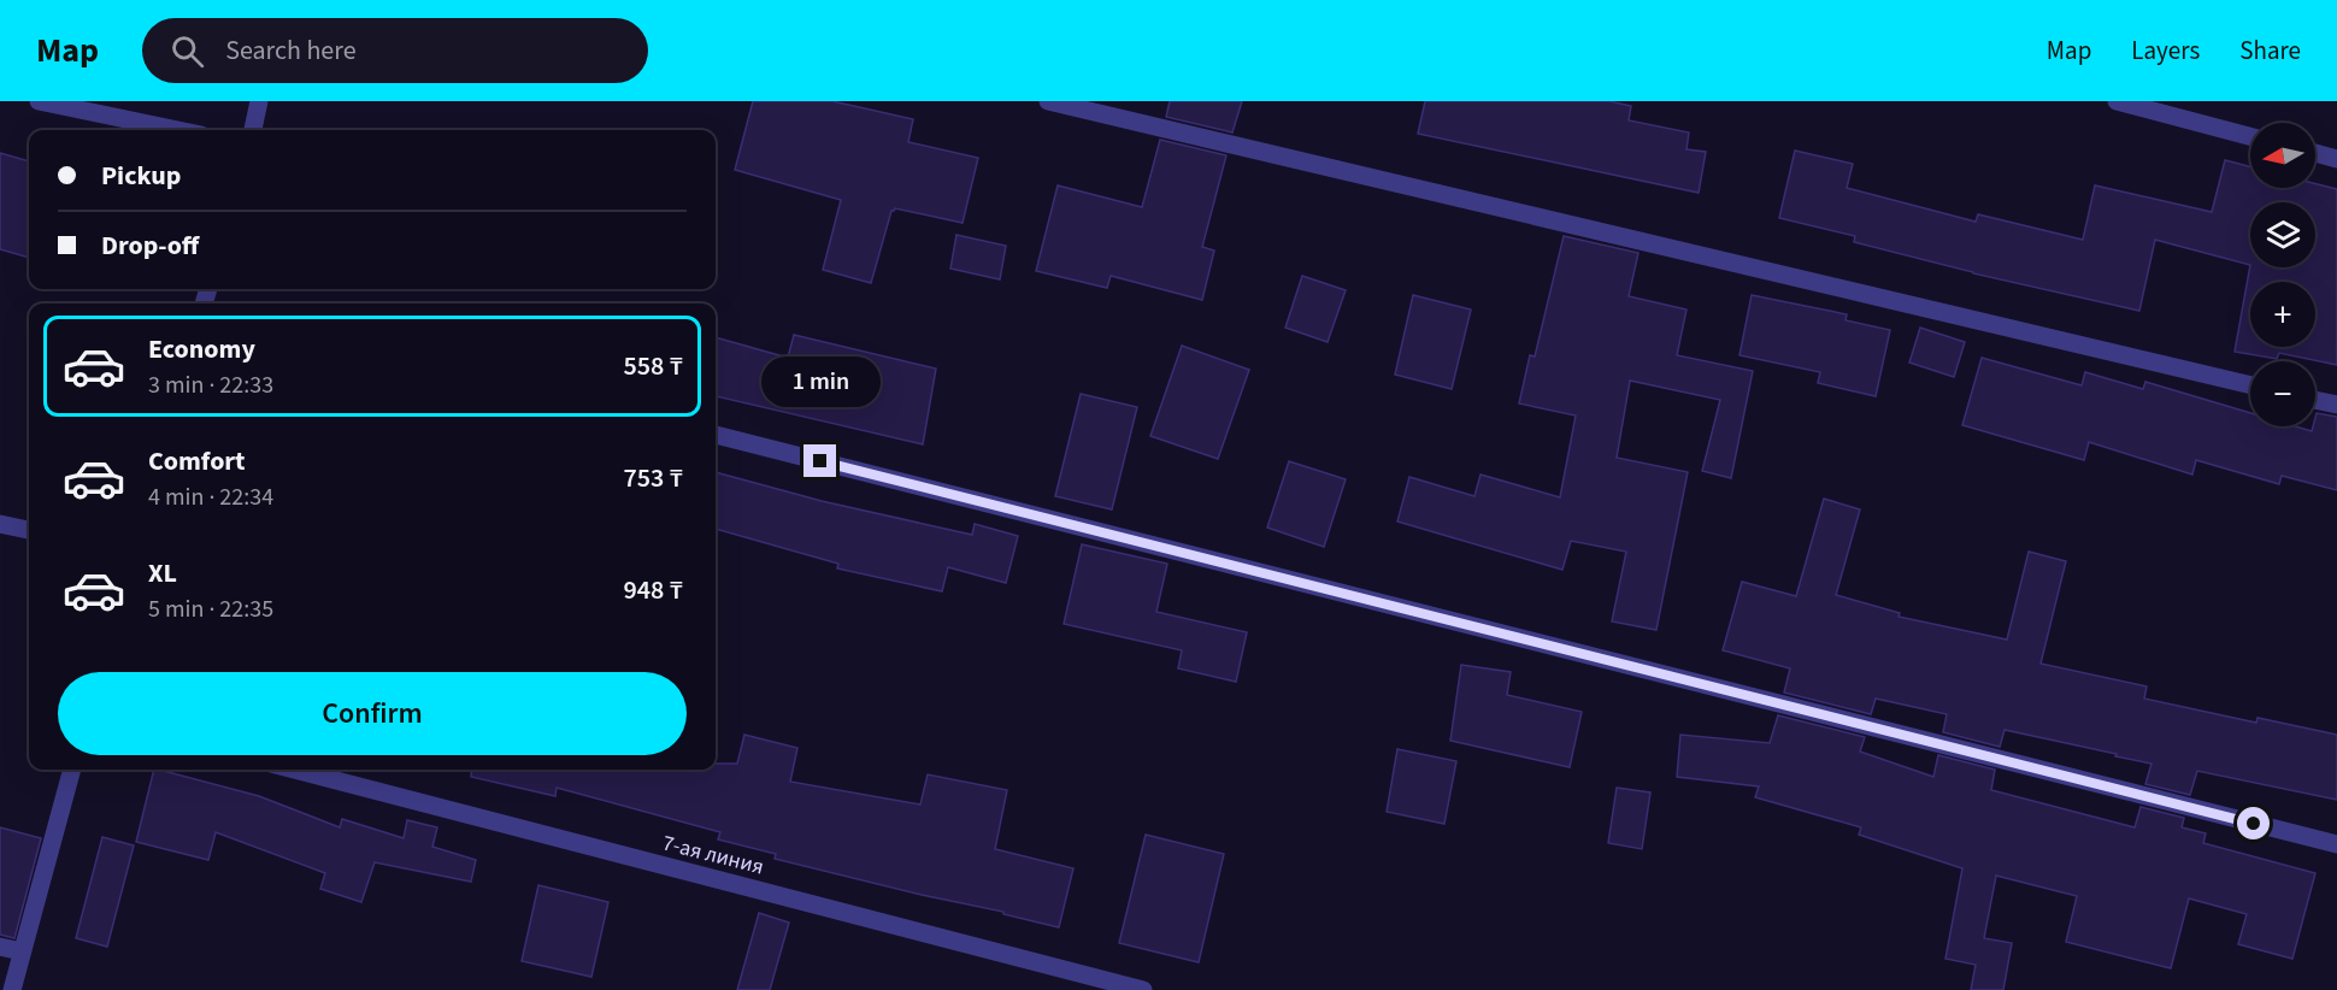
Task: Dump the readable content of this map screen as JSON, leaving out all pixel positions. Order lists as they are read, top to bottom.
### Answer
{
  "streets": {
    "street": ["7-ая линия"]
  },
  "north": "left",
  "page": {
    "header": "Map",
    "search": "Search here",
    "nav": ["Map", "Layers", "Share"],
    "map_buttons": ["+", "−"],
    "banner": ["Pickup", "Drop-off"],
    "list": [
      {
        "name": "Economy",
        "note": "3 min · 22:33",
        "value": "558 ₸"
      },
      {
        "name": "Comfort",
        "note": "4 min · 22:34",
        "value": "753 ₸"
      },
      {
        "name": "XL",
        "note": "5 min · 22:35",
        "value": "948 ₸"
      }
    ],
    "bubble": "1 min",
    "buttons": "Confirm"
  }
}
